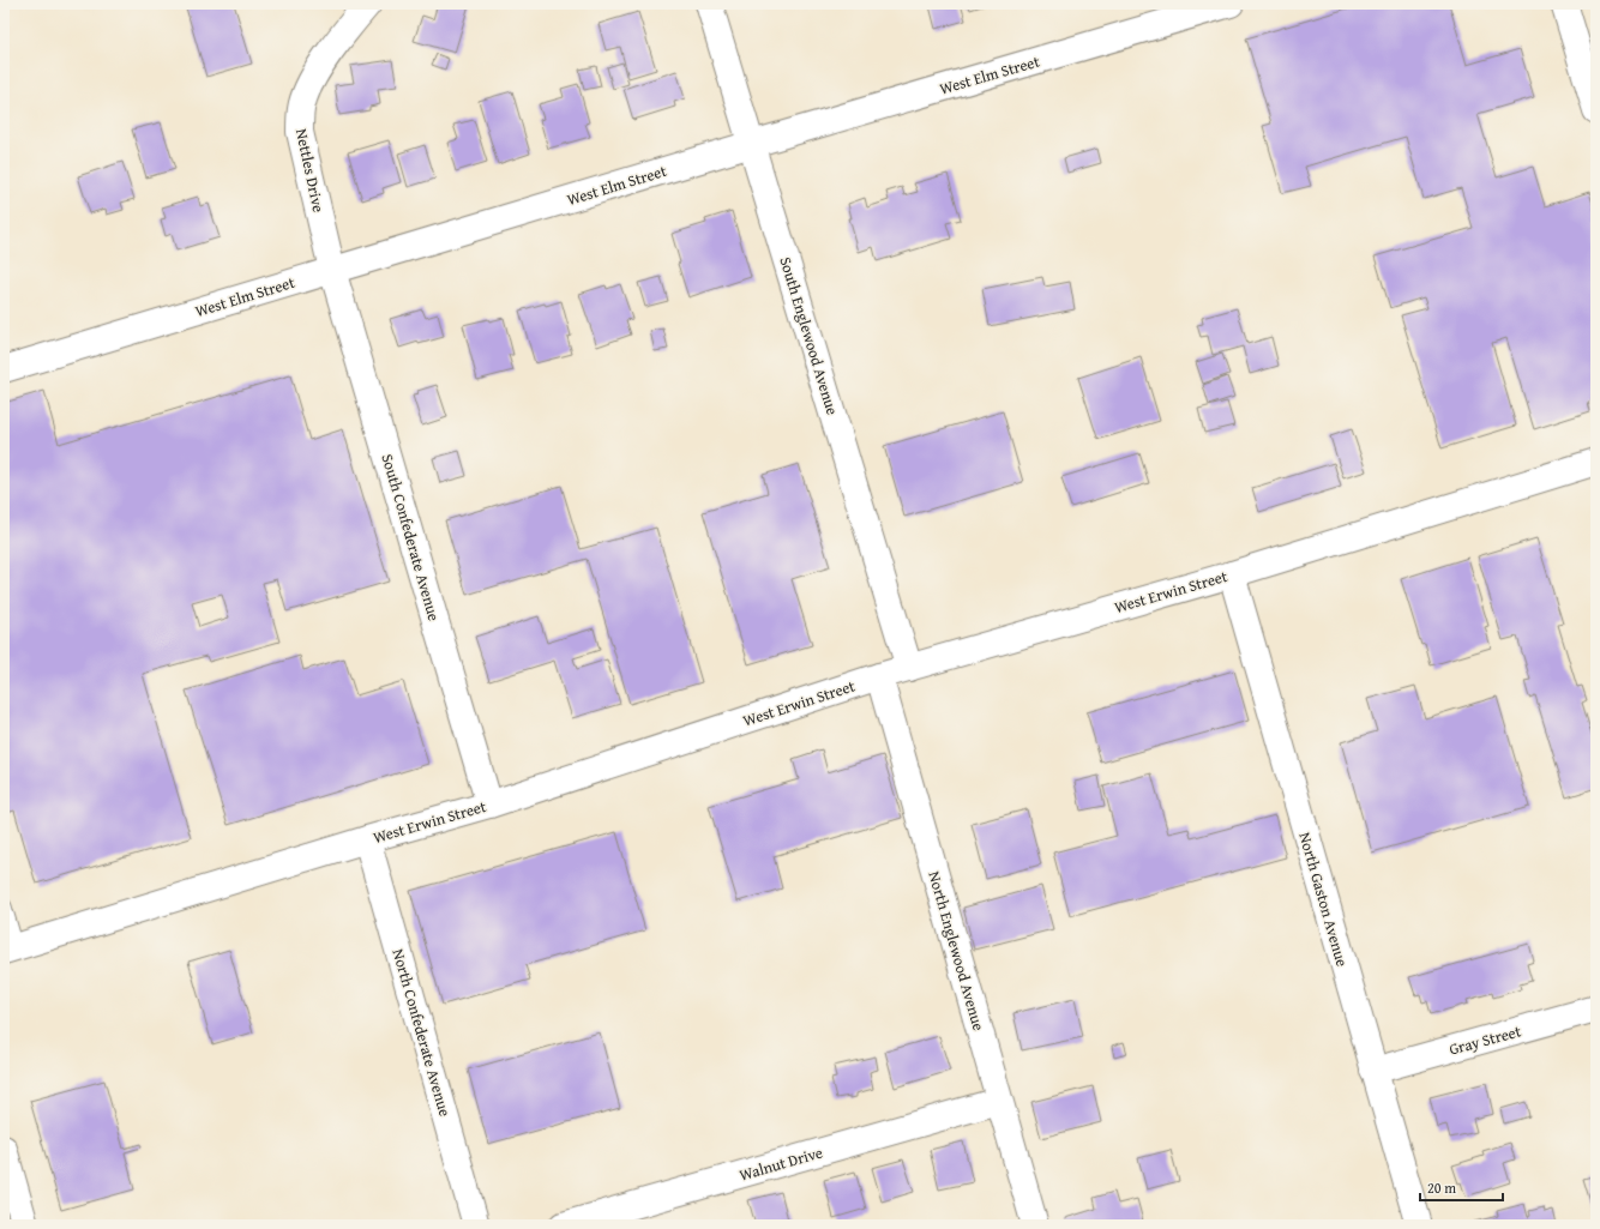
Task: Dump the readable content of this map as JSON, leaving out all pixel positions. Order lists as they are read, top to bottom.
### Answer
{
  "streets": {
    "street": [
      "West Elm Street",
      "Nettles Drive",
      "South Englewood Avenue",
      "South Confederate Avenue",
      "West Erwin Street",
      "North Gaston Avenue",
      "North Englewood Avenue",
      "North Confederate Avenue",
      "Gray Street",
      "Walnut Drive"
    ]
  },
  "crossings": [
    ["West Elm Street", "Nettles Drive"],
    ["West Elm Street", "South Englewood Avenue"],
    ["West Elm Street", "South Confederate Avenue"],
    ["Nettles Drive", "South Confederate Avenue"],
    ["South Englewood Avenue", "West Erwin Street"],
    ["South Confederate Avenue", "West Erwin Street"],
    ["West Erwin Street", "North Gaston Avenue"],
    ["West Erwin Street", "North Englewood Avenue"],
    ["West Erwin Street", "North Confederate Avenue"],
    ["North Gaston Avenue", "Gray Street"],
    ["North Englewood Avenue", "Walnut Drive"]
  ],
  "scale_bar": "20 m"
}
